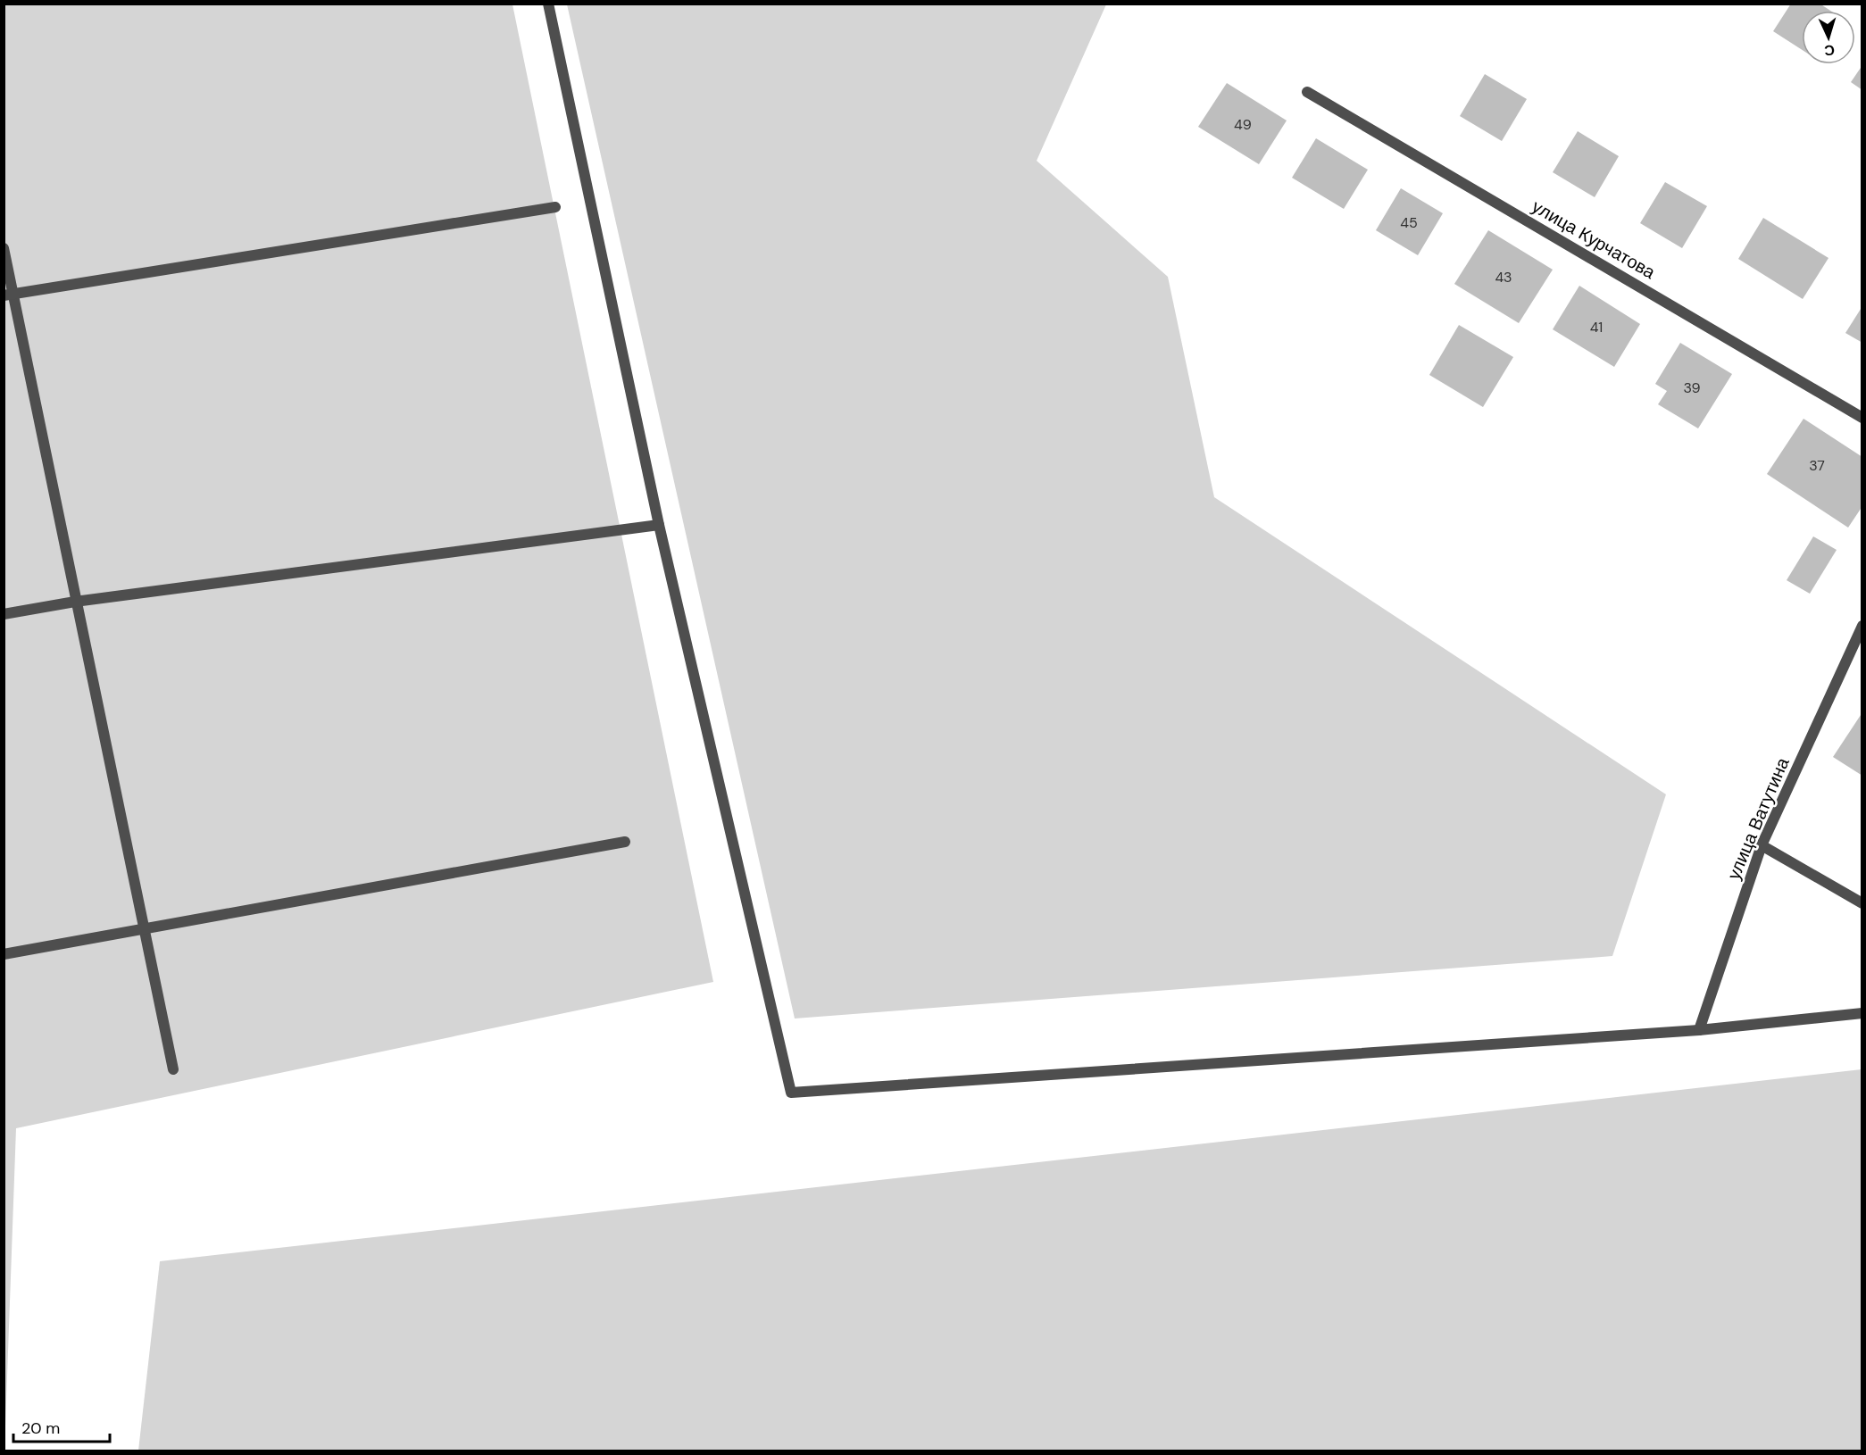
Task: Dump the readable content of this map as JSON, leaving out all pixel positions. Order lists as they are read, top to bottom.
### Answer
{
  "streets": {
    "street": ["улица Курчатова", "улица Ватутина"]
  },
  "house_numbers": [
    "49",
    "45",
    "43",
    "41",
    "39",
    "37"
  ],
  "scale_bar": "20 m",
  "north": "bottom"
}
